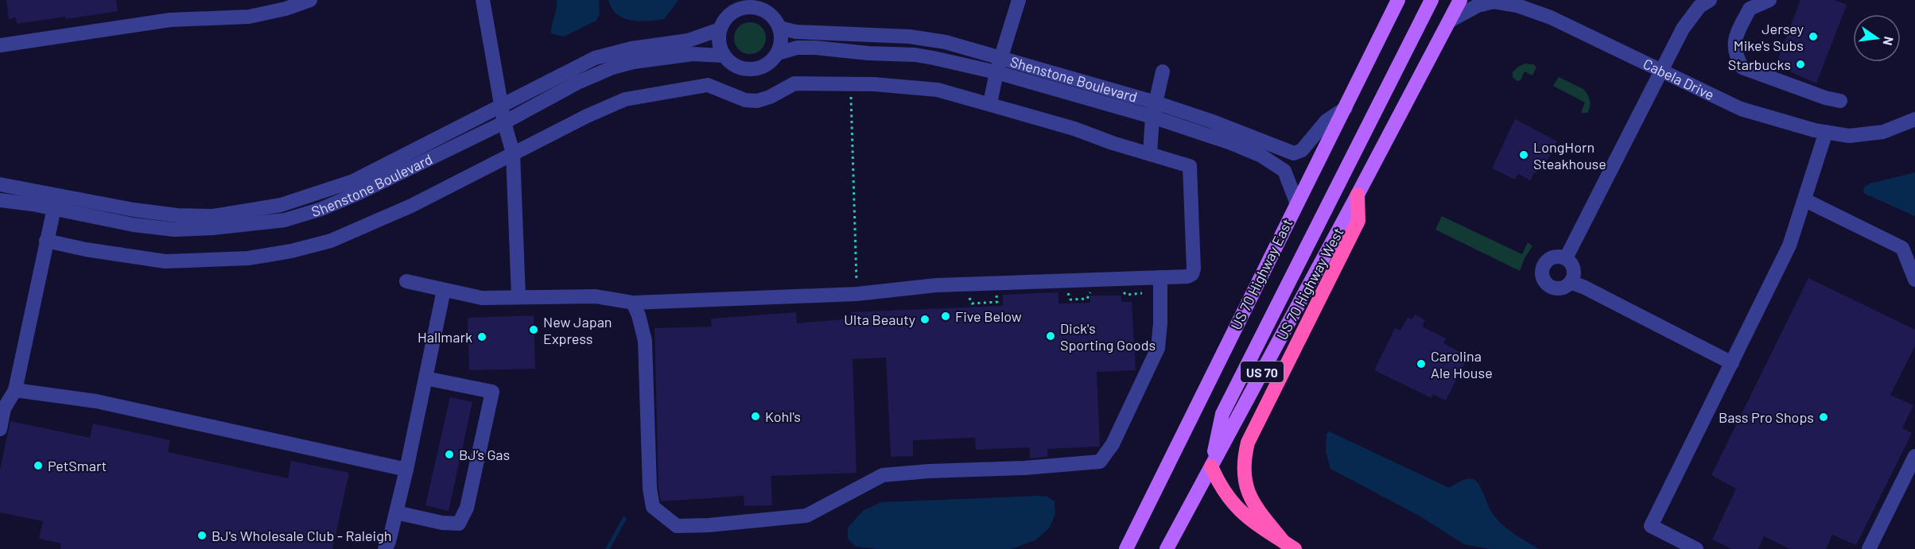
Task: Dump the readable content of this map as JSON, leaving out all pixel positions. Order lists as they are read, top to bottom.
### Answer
{
  "streets": {
    "main road": ["US 70 Highway East", "US 70 Highway West", "US 70"],
    "street": ["Cabela Drive", "Shenstone Boulevard"]
  },
  "crossings": [
    ["Cabela Drive", "US 70"],
    ["Shenstone Boulevard", "US 70 Highway East"],
    ["US 70 Highway West", "US 70"]
  ],
  "places": [
    "Jersey Mike's Subs",
    "Starbucks",
    "LongHorn Steakhouse",
    "Five Below",
    "Ulta Beauty",
    "New Japan Express",
    "Dick's Sporting Goods",
    "Hallmark",
    "Carolina Ale House",
    "Kohl's",
    "Bass Pro Shops",
    "BJ’s Gas",
    "PetSmart",
    "BJ's Wholesale Club - Raleigh"
  ],
  "north": "right"
}
